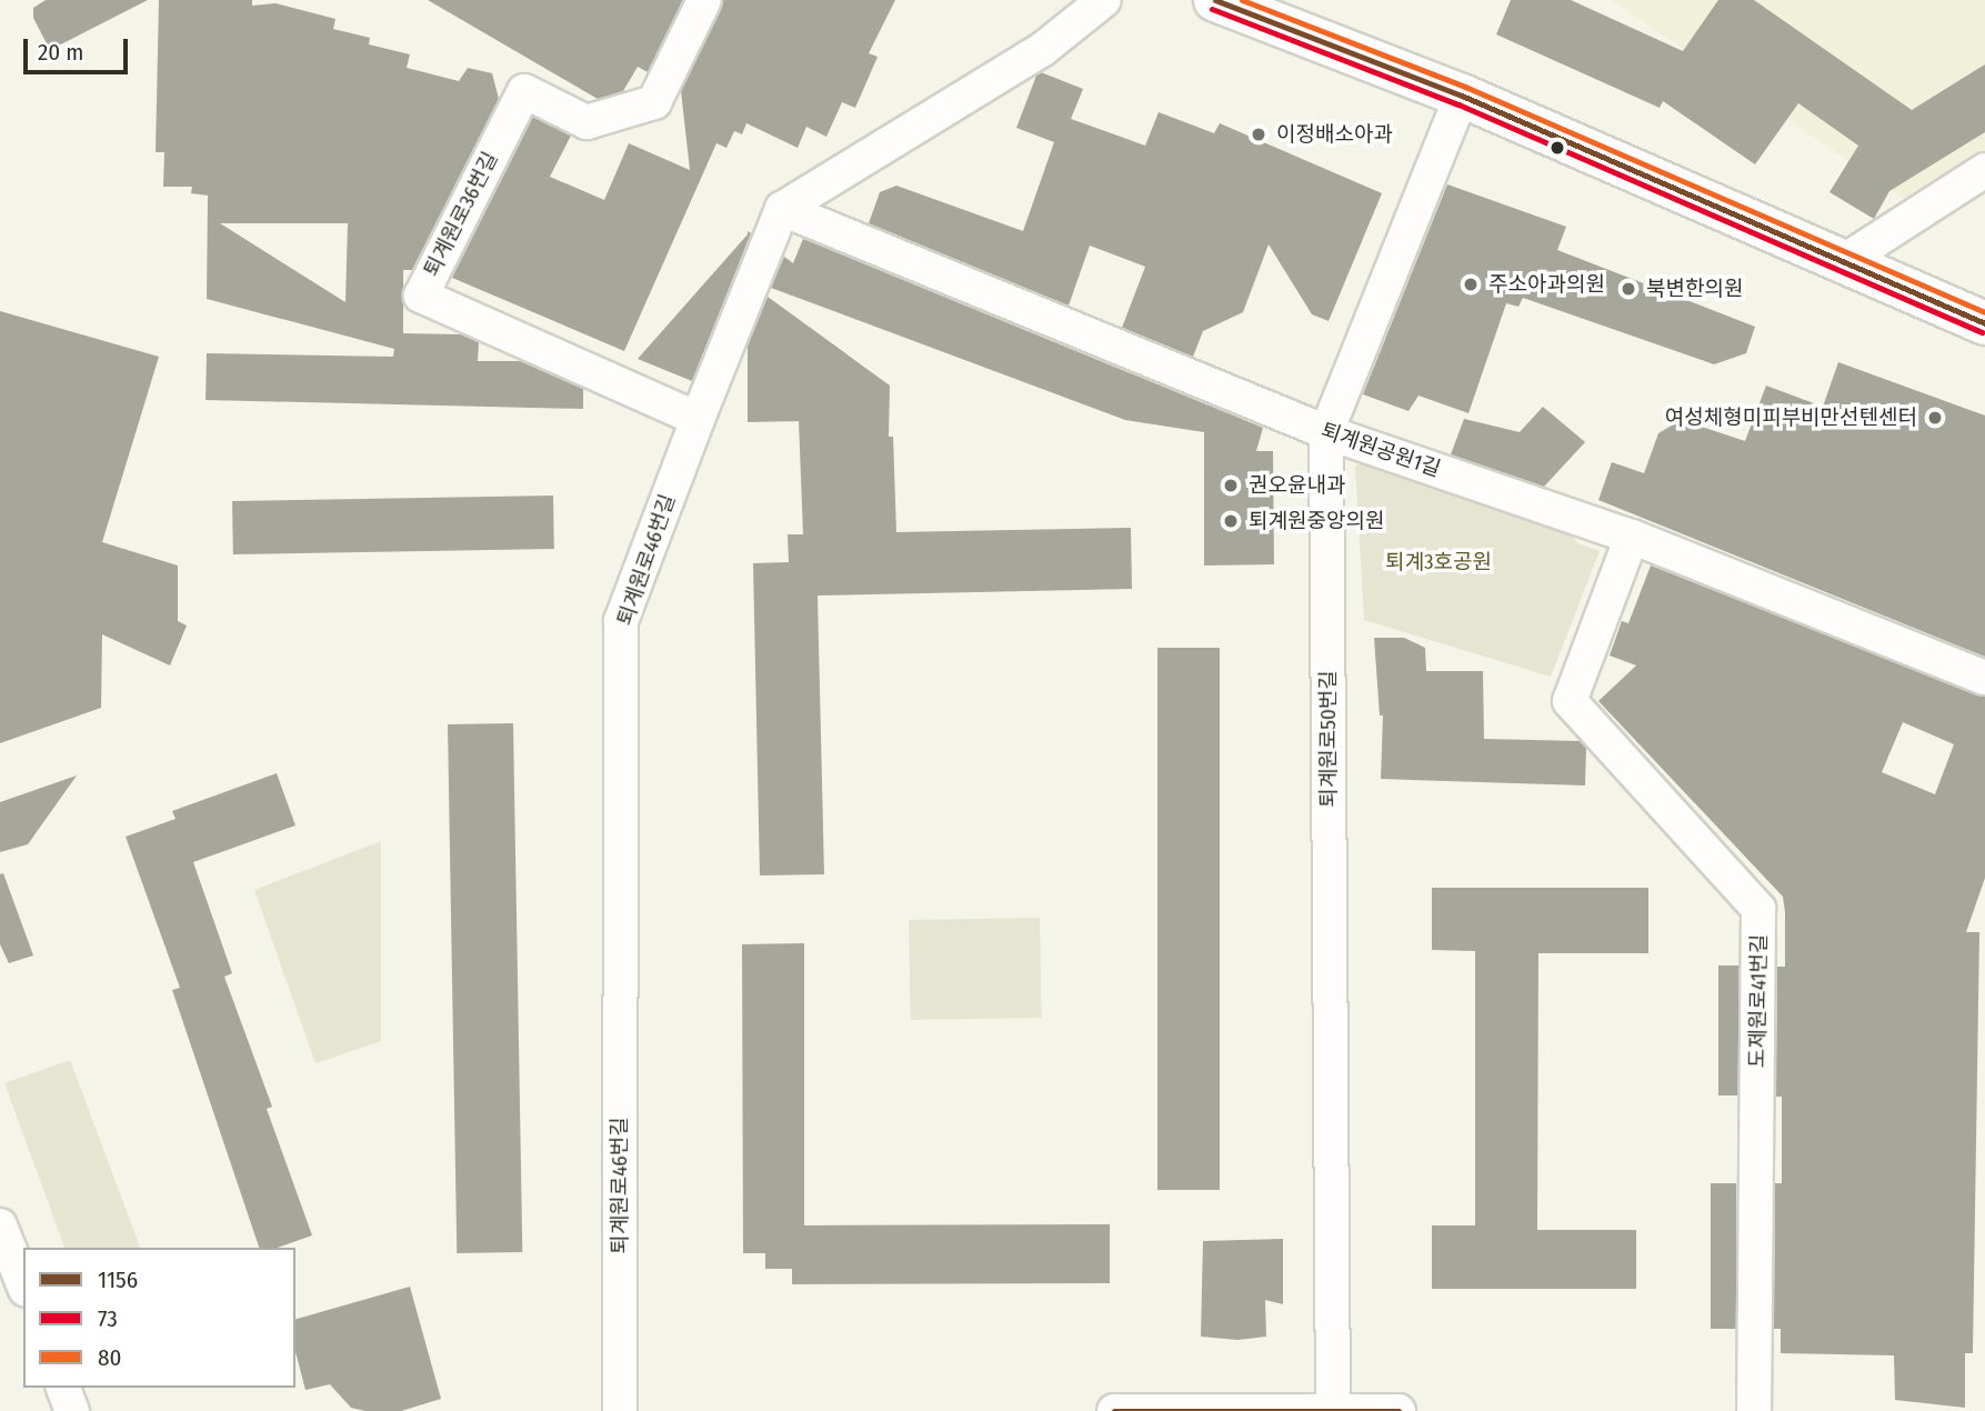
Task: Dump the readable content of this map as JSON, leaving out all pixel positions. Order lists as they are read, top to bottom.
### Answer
{
  "streets": {
    "street": [
      "퇴계원로36번길",
      "퇴계원공원1길",
      "퇴계원로46번길",
      "퇴계원로50번길",
      "도제원로41번길"
    ]
  },
  "crossings": [
    ["퇴계원로36번길", "퇴계원로46번길"],
    ["퇴계원공원1길", "퇴계원로46번길"],
    ["퇴계원공원1길", "퇴계원로50번길"],
    ["퇴계원공원1길", "도제원로41번길"]
  ],
  "parks": ["퇴계3호공원"],
  "places": [
    "이정배소아과",
    "주소아과의원",
    "북변한의원",
    "여성체형미피부비만선텐센터",
    "권오윤내과",
    "퇴계원중앙의원"
  ],
  "lines": ["transit line 1156", "transit line 80", "transit line 73"],
  "legend": ["1156", "73", "80"],
  "scale_bar": "20 m"
}
